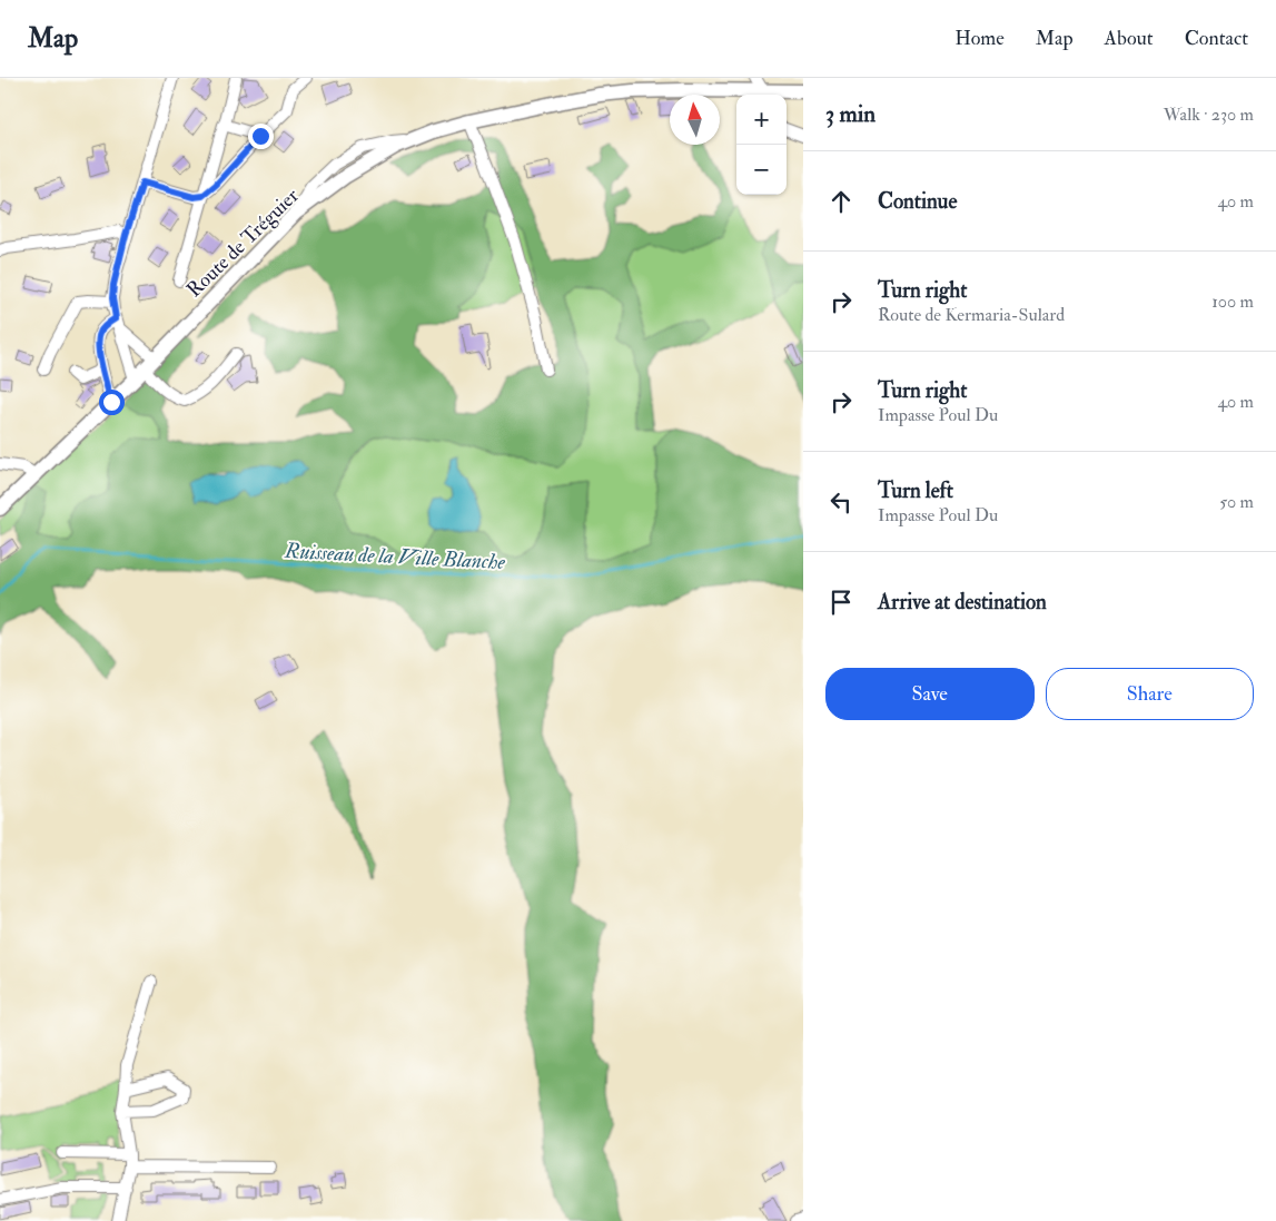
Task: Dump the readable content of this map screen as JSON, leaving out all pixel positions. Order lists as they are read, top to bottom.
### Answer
{
  "streets": {
    "main road": ["Route de Tréguier"]
  },
  "water": ["Ruisseau de la Ville Blanche"],
  "north": "top",
  "page": {
    "header": "Map",
    "nav": [
      "Home",
      "Map",
      "About",
      "Contact"
    ],
    "heading": ["3 min", "Walk · 230 m"],
    "map_buttons": ["+", "−"],
    "list": [
      ["Continue", "40 m"],
      ["Turn right", "Route de Kermaria-Sulard", "100 m"],
      ["Turn right", "Impasse Poul Du", "40 m"],
      ["Turn left", "Impasse Poul Du", "50 m"],
      "Arrive at destination"
    ],
    "buttons": ["Save", "Share"]
  }
}
